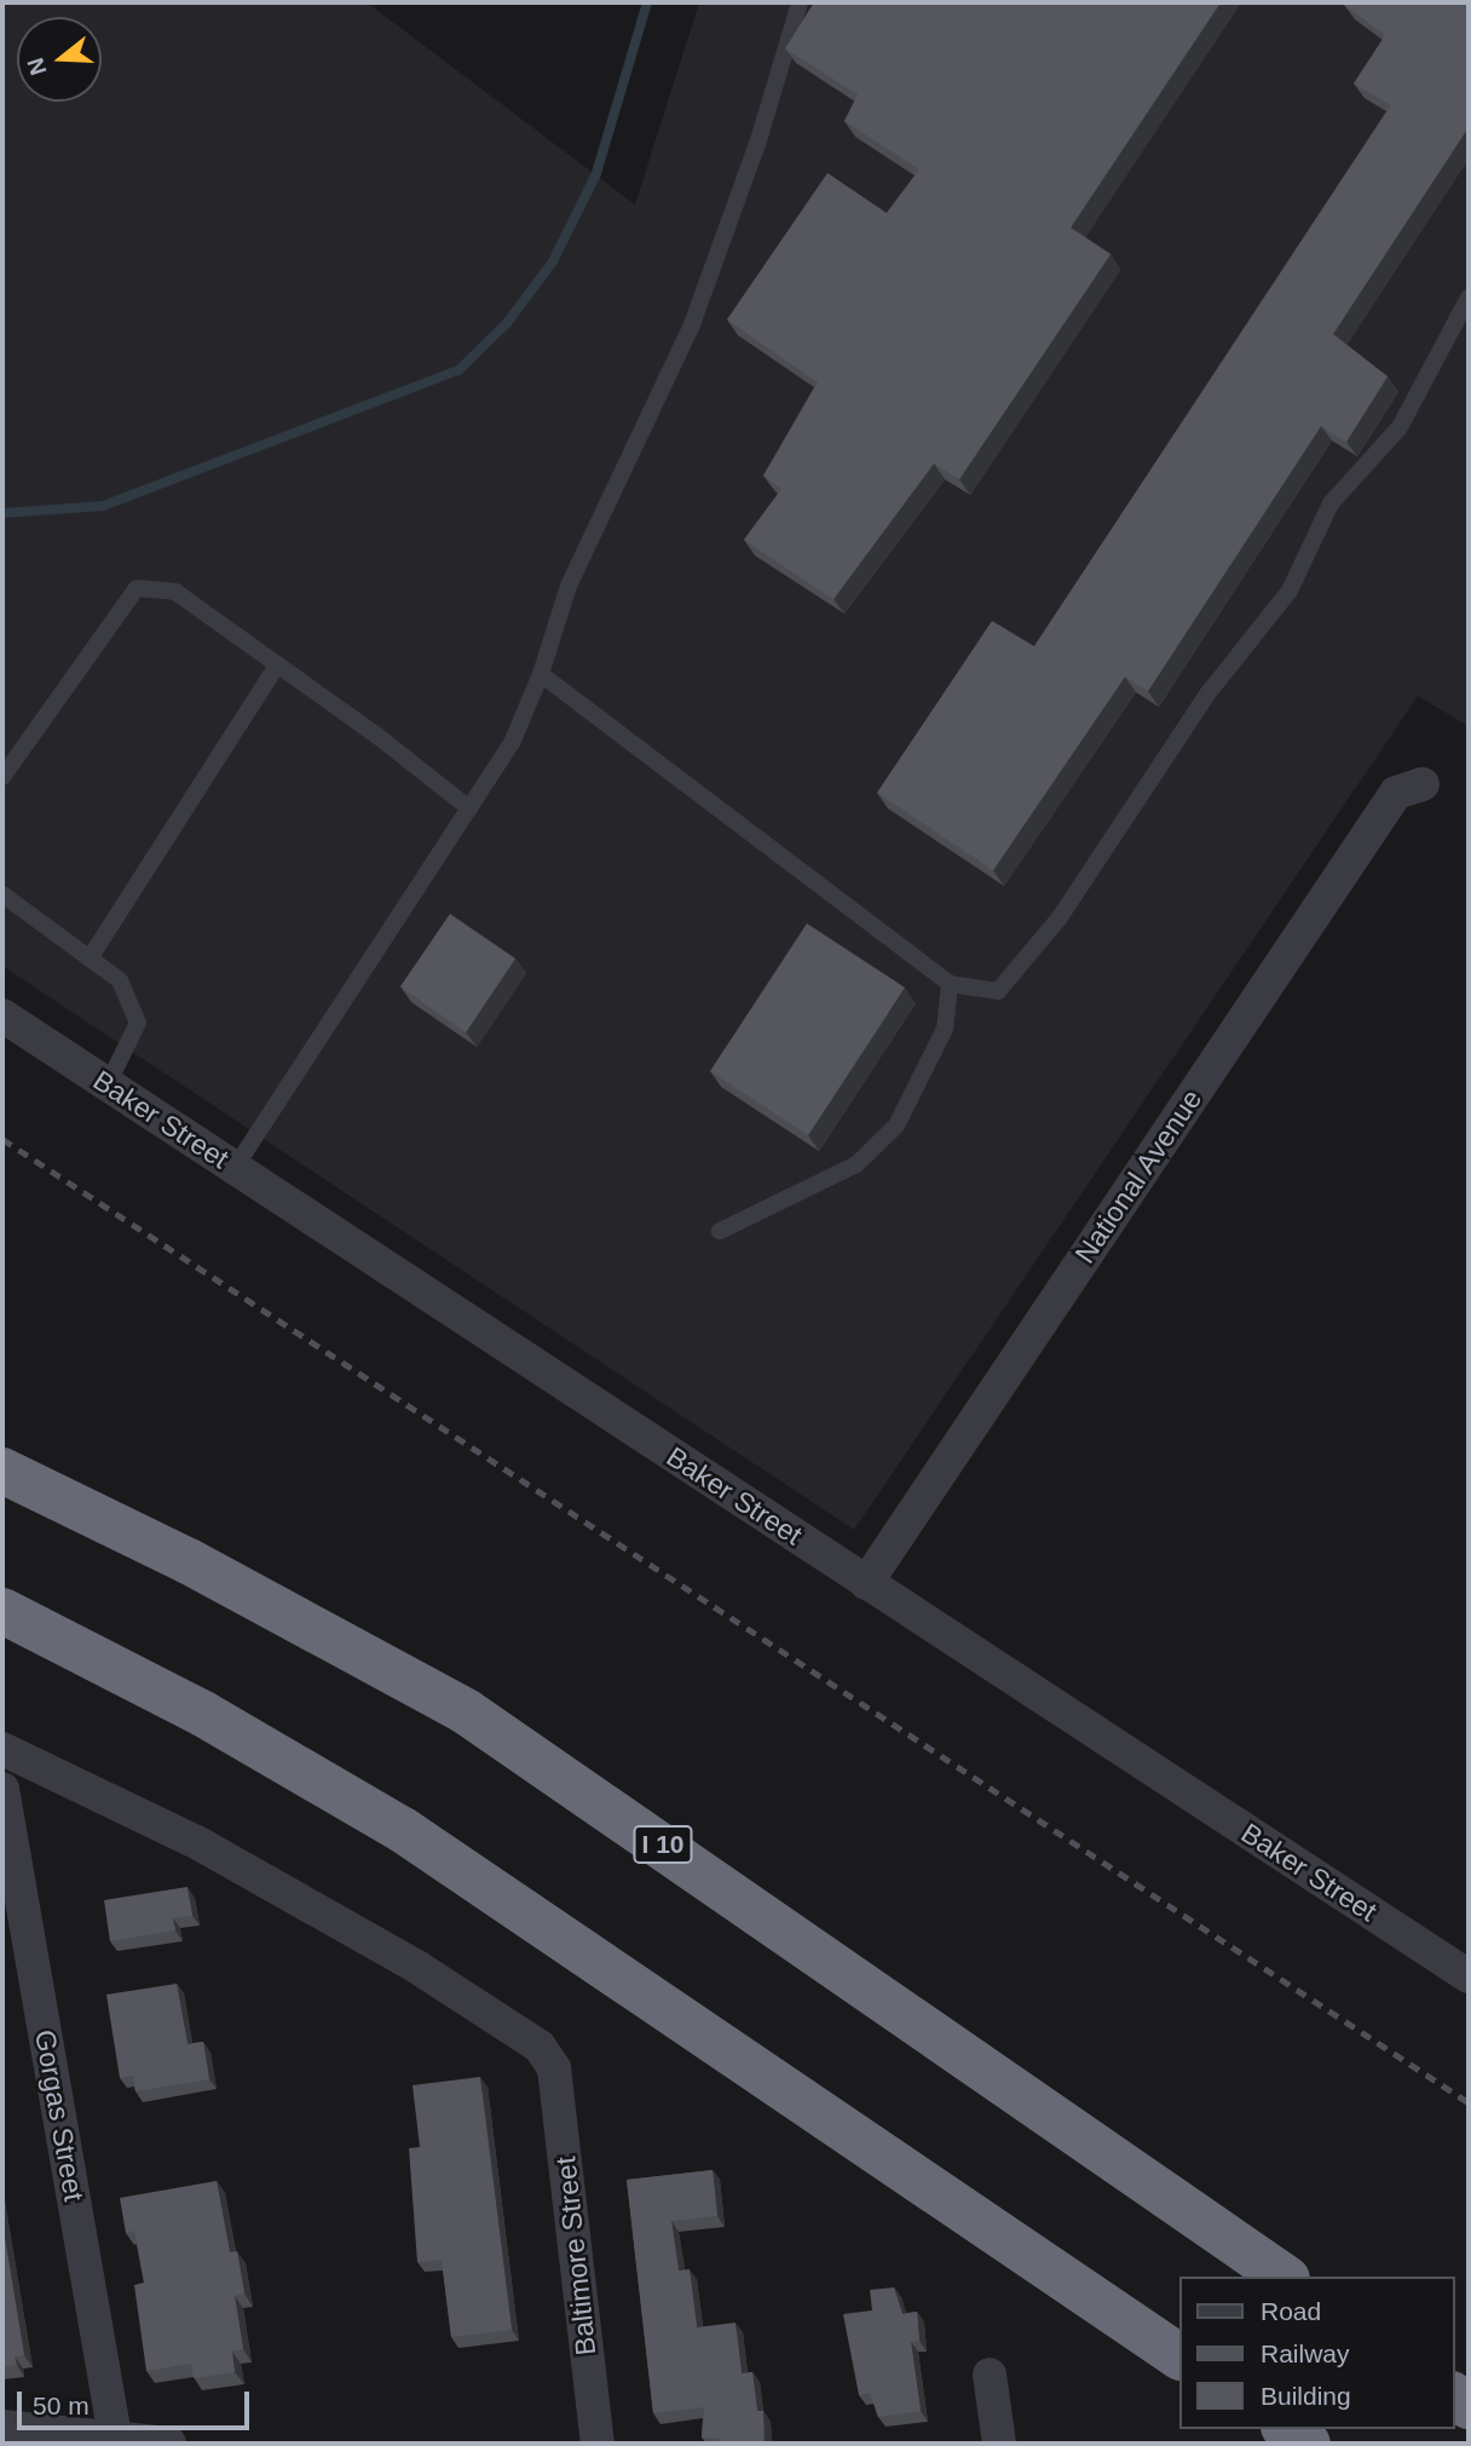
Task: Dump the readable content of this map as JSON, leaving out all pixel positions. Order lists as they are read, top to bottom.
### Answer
{
  "streets": {
    "highway": ["I 10"],
    "street": [
      "Baker Street",
      "National Avenue",
      "Gorgas Street",
      "Baltimore Street"
    ]
  },
  "crossings": [
    ["Baker Street", "National Avenue"]
  ],
  "legend": ["Road", "Railway", "Building"],
  "scale_bar": "50 m",
  "north": "left"
}
